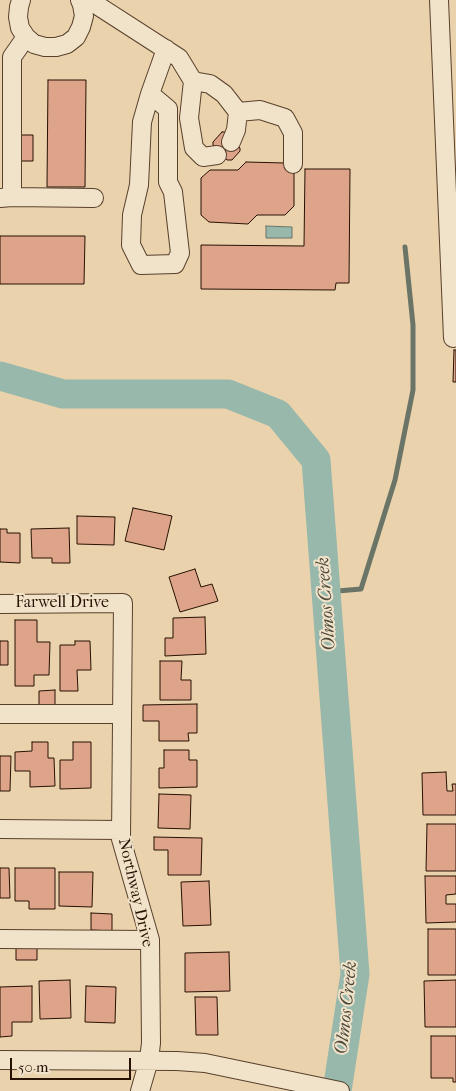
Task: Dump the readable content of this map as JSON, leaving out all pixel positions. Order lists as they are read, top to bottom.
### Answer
{
  "streets": {
    "street": ["Farwell Drive", "Northway Drive"]
  },
  "crossings": [
    ["Farwell Drive", "Northway Drive"]
  ],
  "water": ["Olmos Creek"],
  "scale_bar": "50 m"
}
